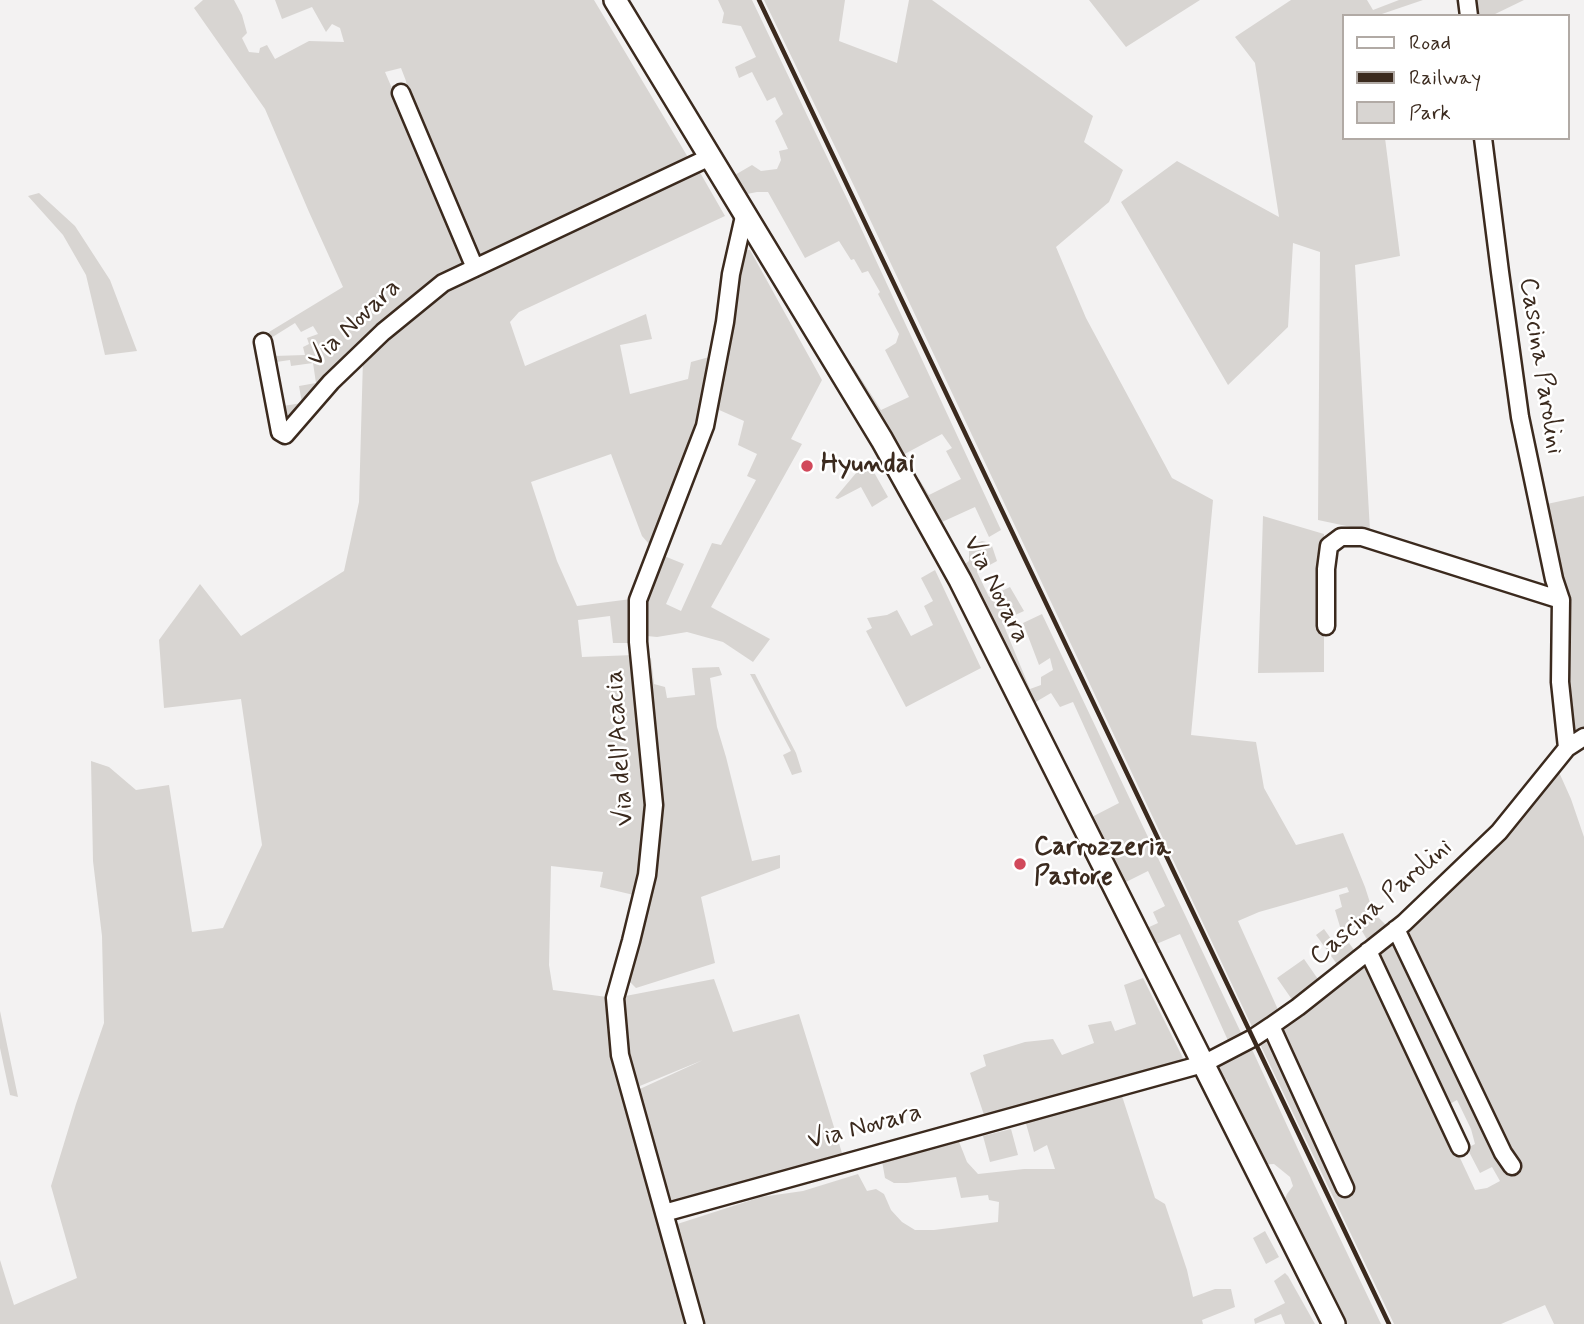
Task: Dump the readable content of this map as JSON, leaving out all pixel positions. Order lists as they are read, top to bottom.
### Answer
{
  "streets": {
    "main road": ["Via Novara"],
    "street": ["Cascina Parolini", "Via dell'Acacia"]
  },
  "crossings": [
    ["Via Novara", "Cascina Parolini"],
    ["Via Novara", "Via dell'Acacia"]
  ],
  "places": ["Hyundai", "Carrozzeria Pastore"],
  "legend": ["Road", "Railway", "Park"]
}
